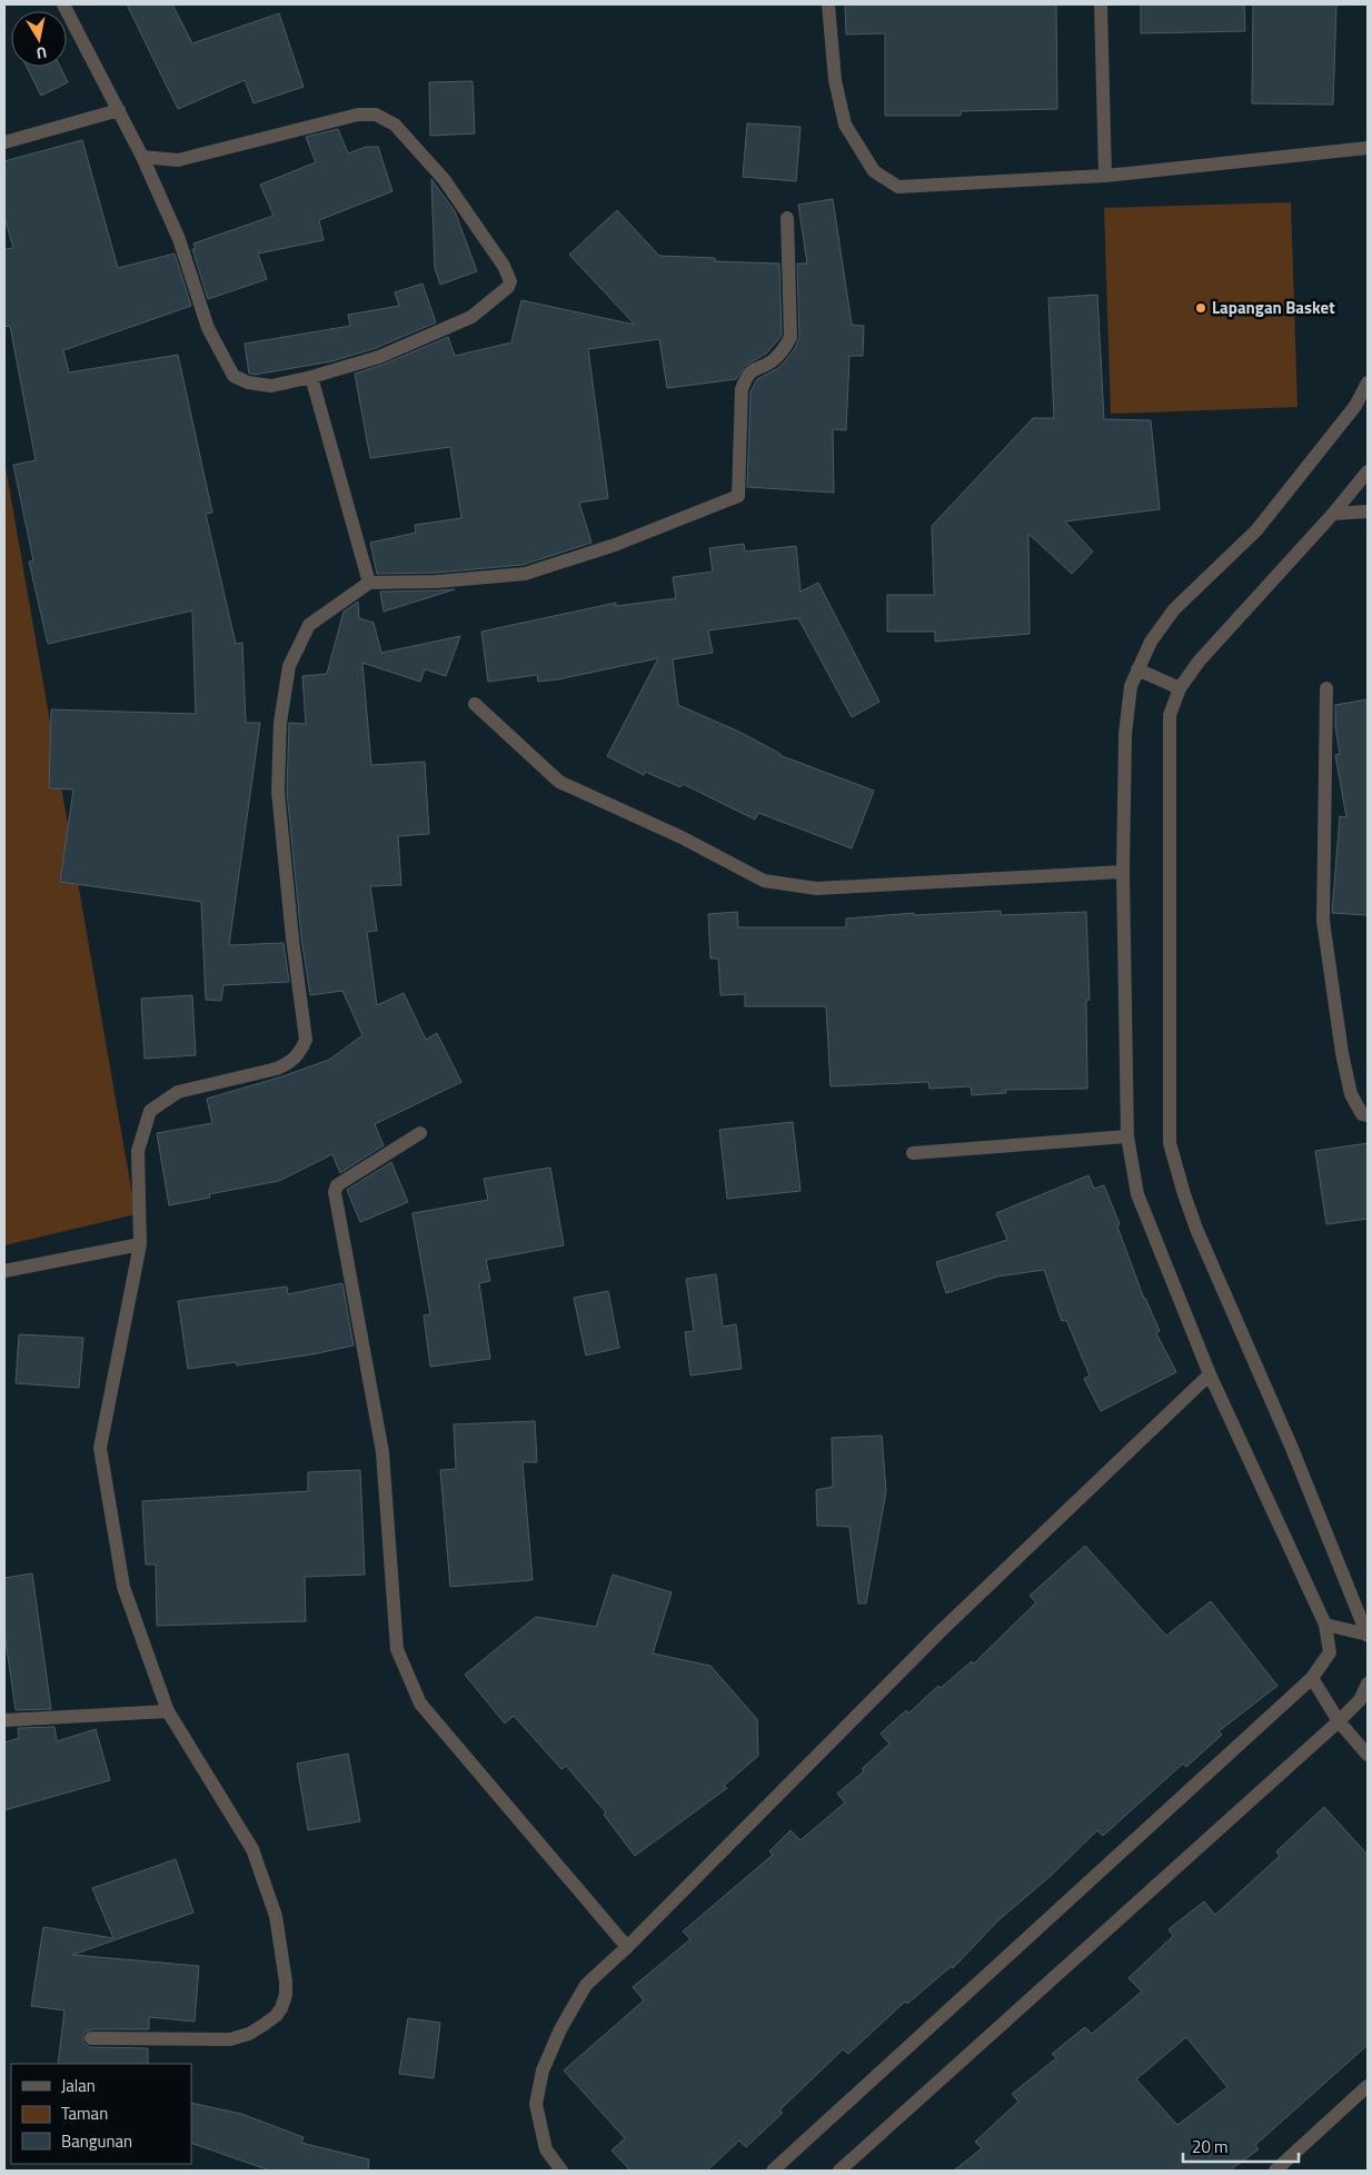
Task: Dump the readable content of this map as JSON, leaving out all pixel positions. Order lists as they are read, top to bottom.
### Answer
{
  "places": ["Lapangan Basket"],
  "legend": ["Jalan", "Taman", "Bangunan"],
  "scale_bar": "20 m",
  "north": "bottom"
}
